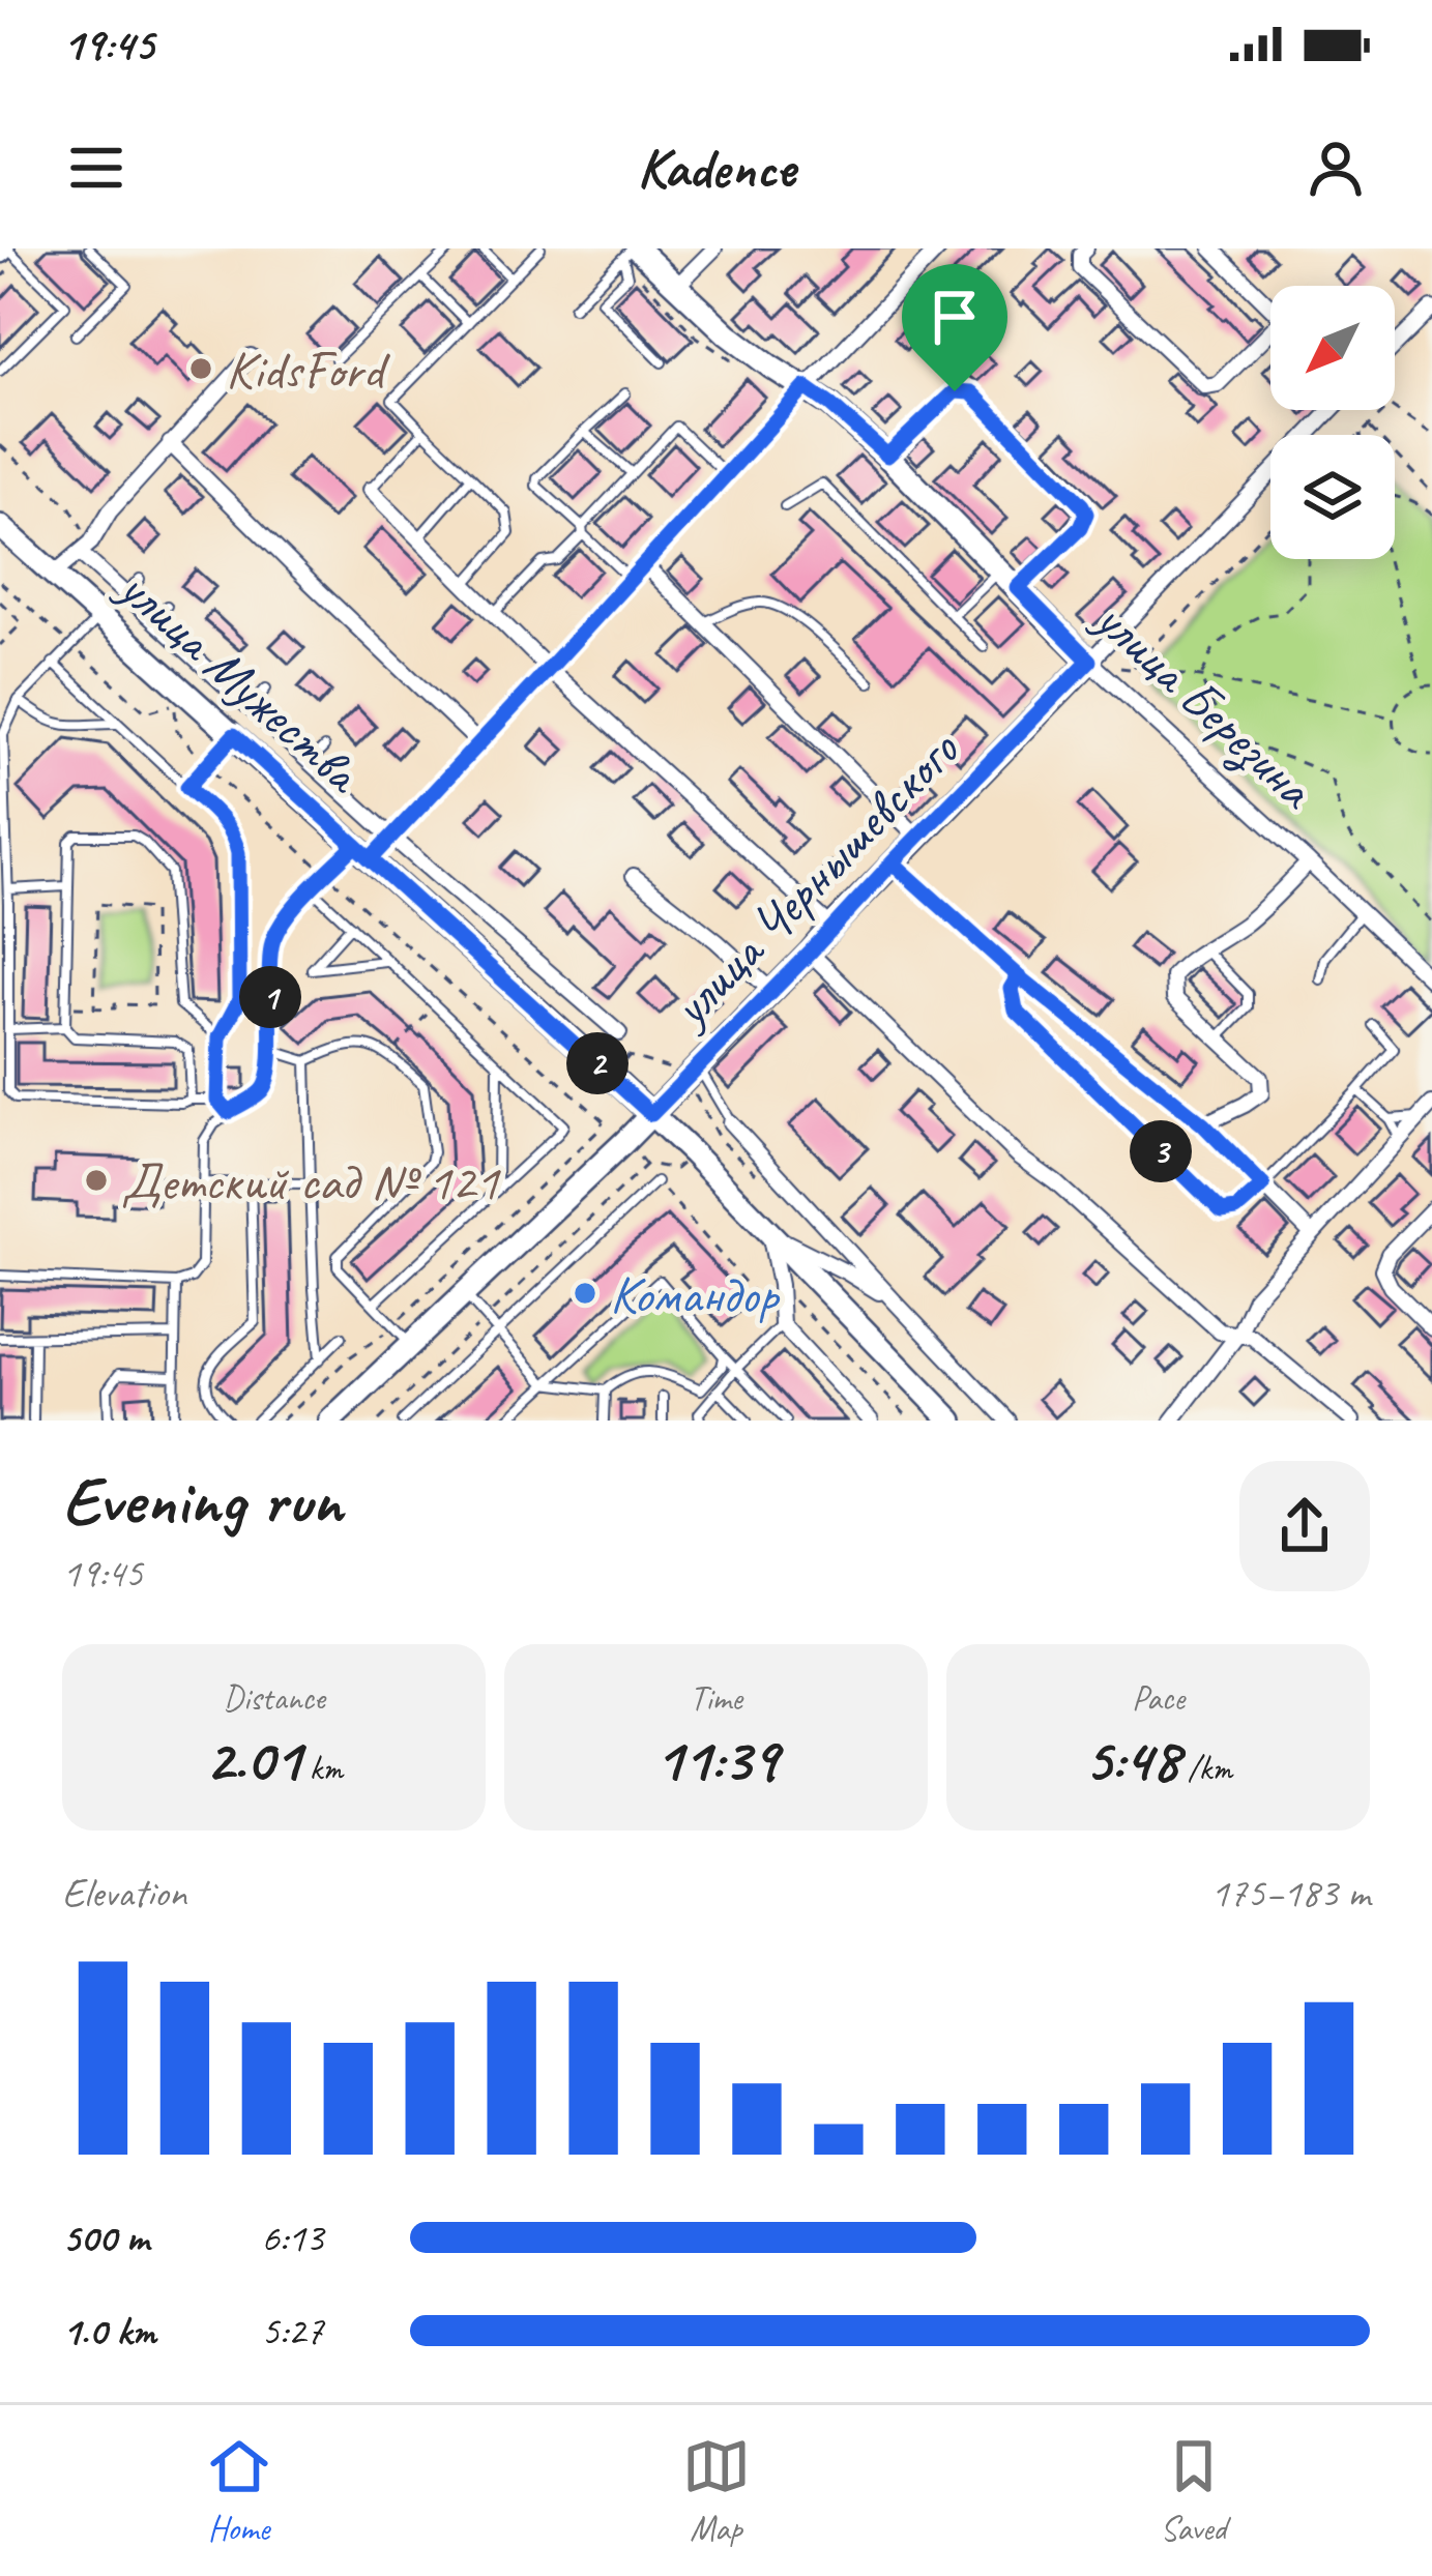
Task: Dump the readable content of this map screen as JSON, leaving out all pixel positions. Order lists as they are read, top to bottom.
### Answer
{
  "streets": {
    "street": ["улица Мужества", "улица Березина", "улица Чернышевского"]
  },
  "crossings": [
    ["улица Мужества", "улица Чернышевского"],
    ["улица Березина", "улица Чернышевского"]
  ],
  "places": ["KidsFord", "Детский сад № 121", "Командор"],
  "north": "bottom left",
  "page": {
    "status": "19:45",
    "header": "Kadence",
    "pins": ["1", "2", "3"],
    "heading": ["Evening run", "19:45"],
    "stats": [
      ["Distance", "2.01 km"],
      ["Time", "11:39"],
      ["Pace", "5:48 /km"]
    ],
    "chart": ["Elevation", "175–183 m"],
    "list": [
      {
        "name": "500 m",
        "note": "6:13"
      },
      {
        "name": "1.0 km",
        "note": "5:27"
      }
    ],
    "tabs": ["Home", "Map", "Saved"]
  }
}
